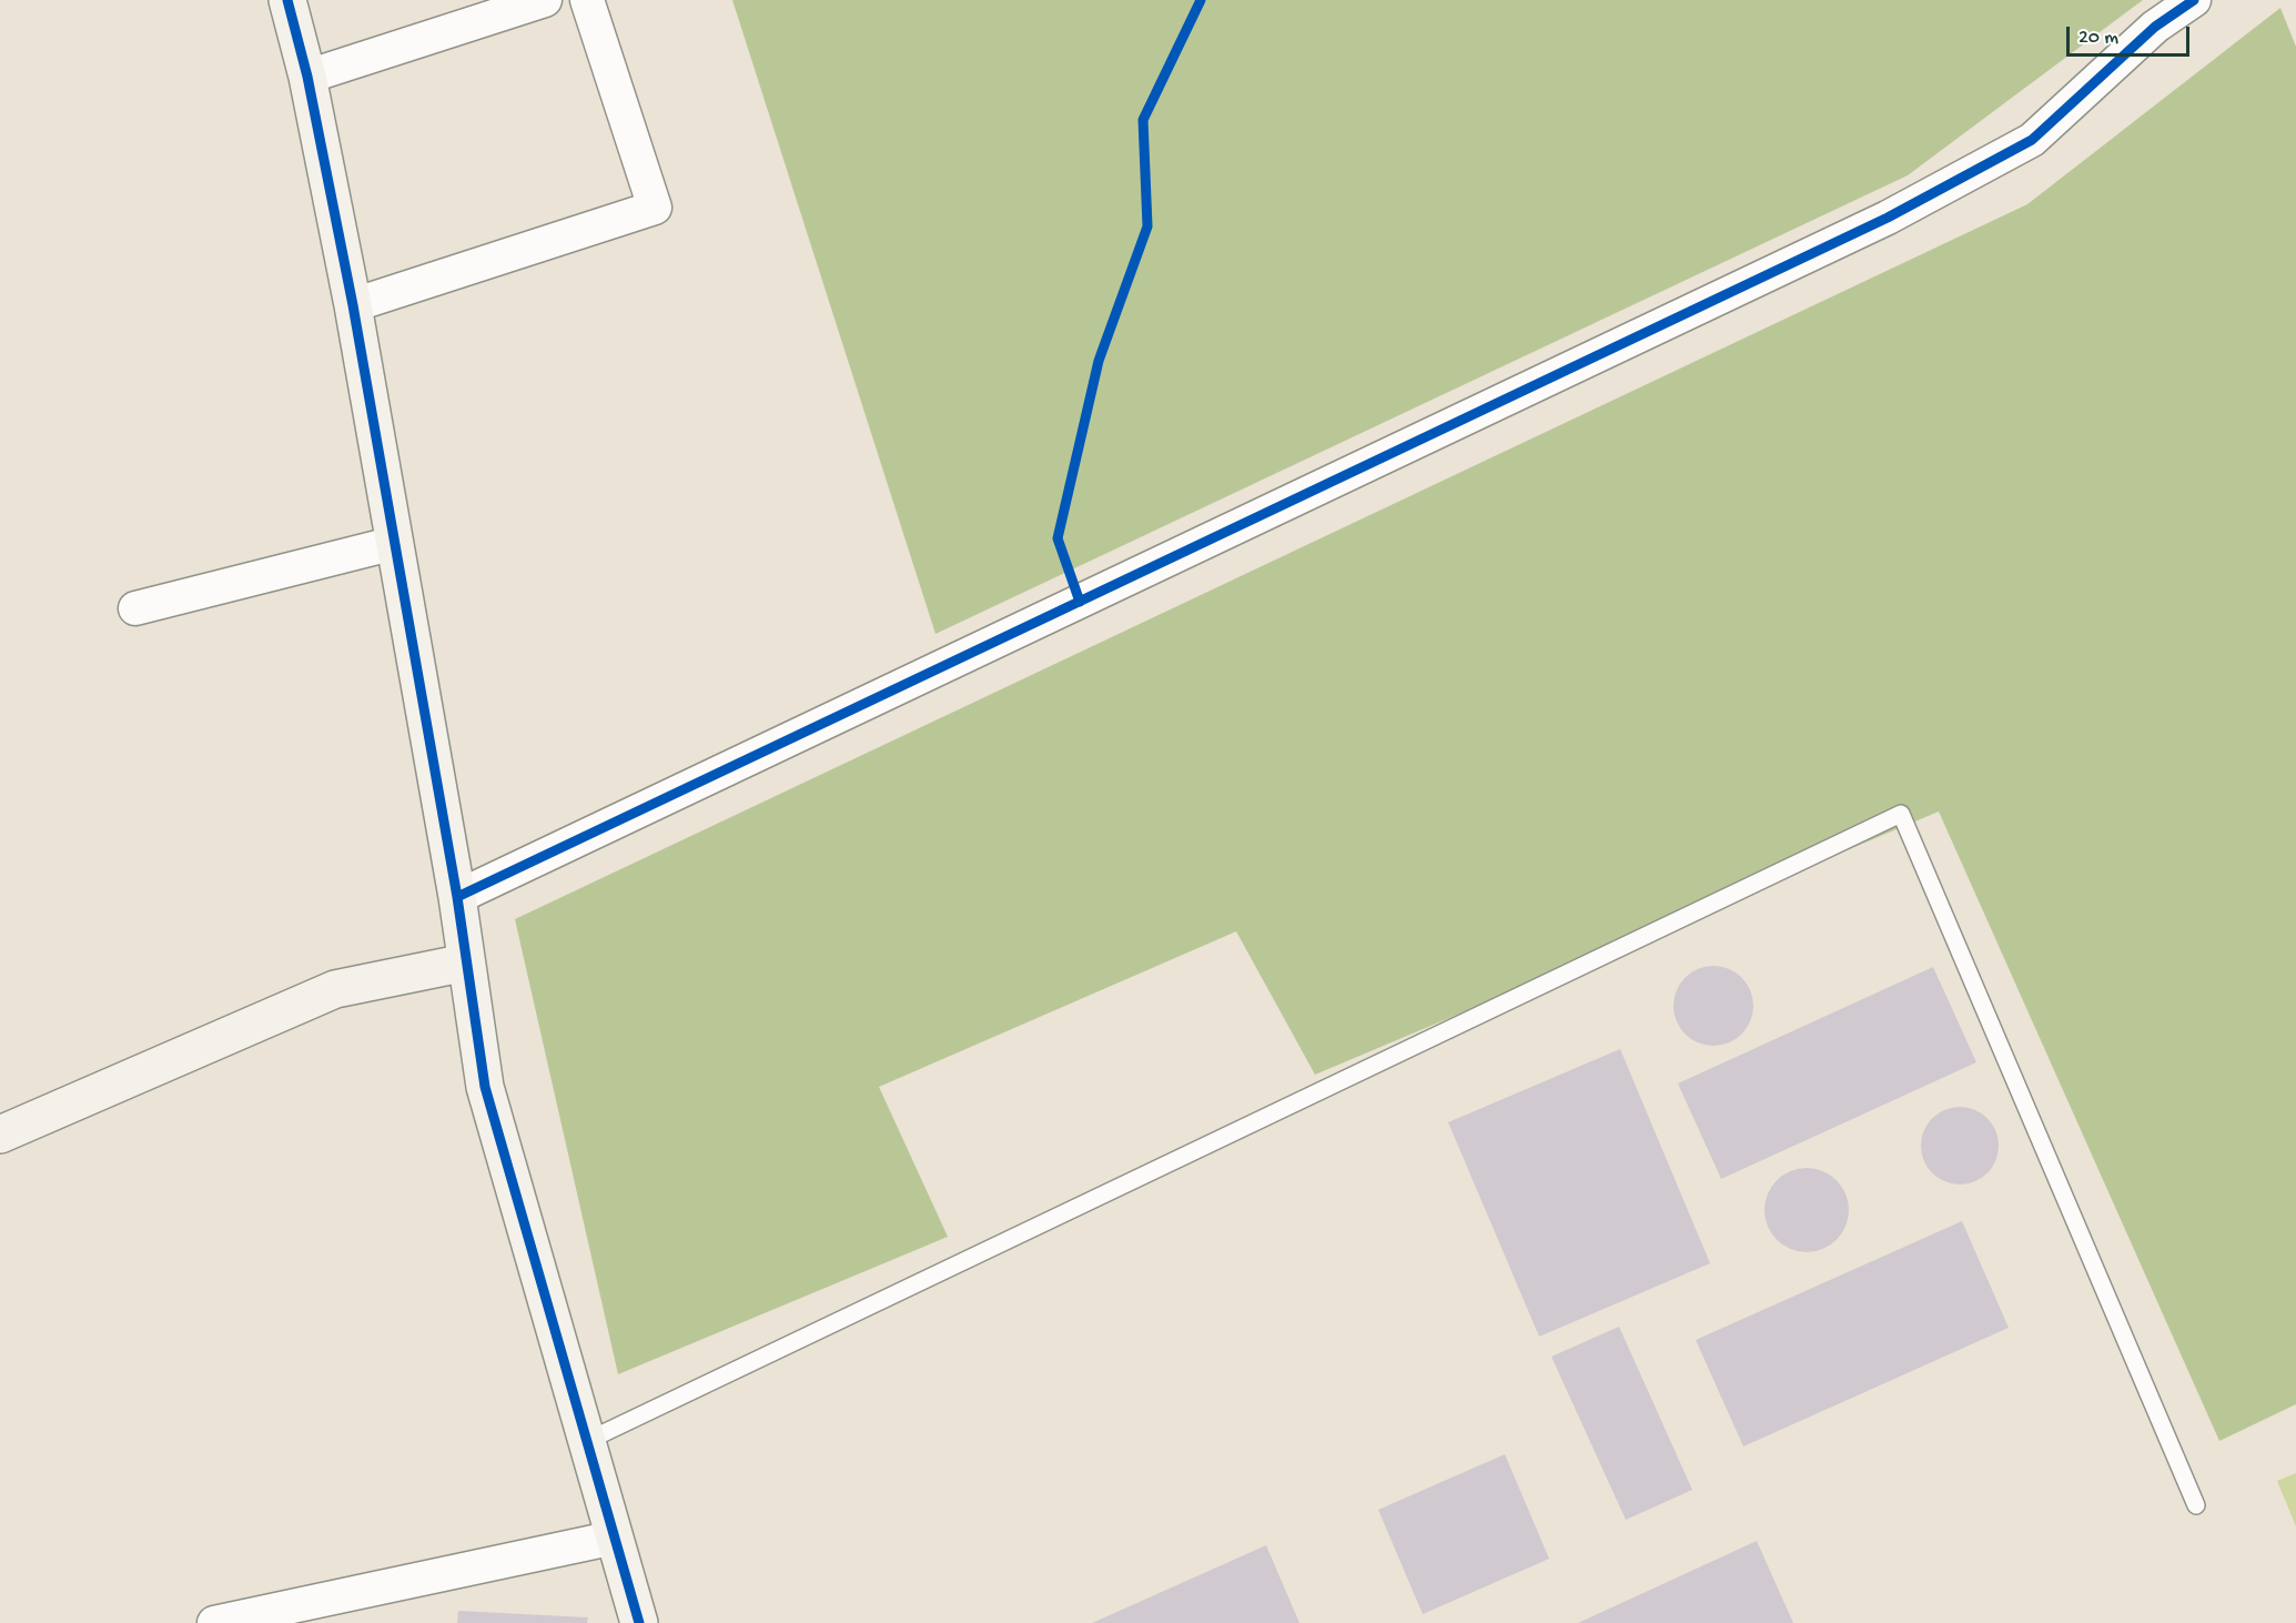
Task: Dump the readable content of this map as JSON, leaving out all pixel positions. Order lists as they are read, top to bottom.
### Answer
{
  "scale_bar": "20 m"
}
